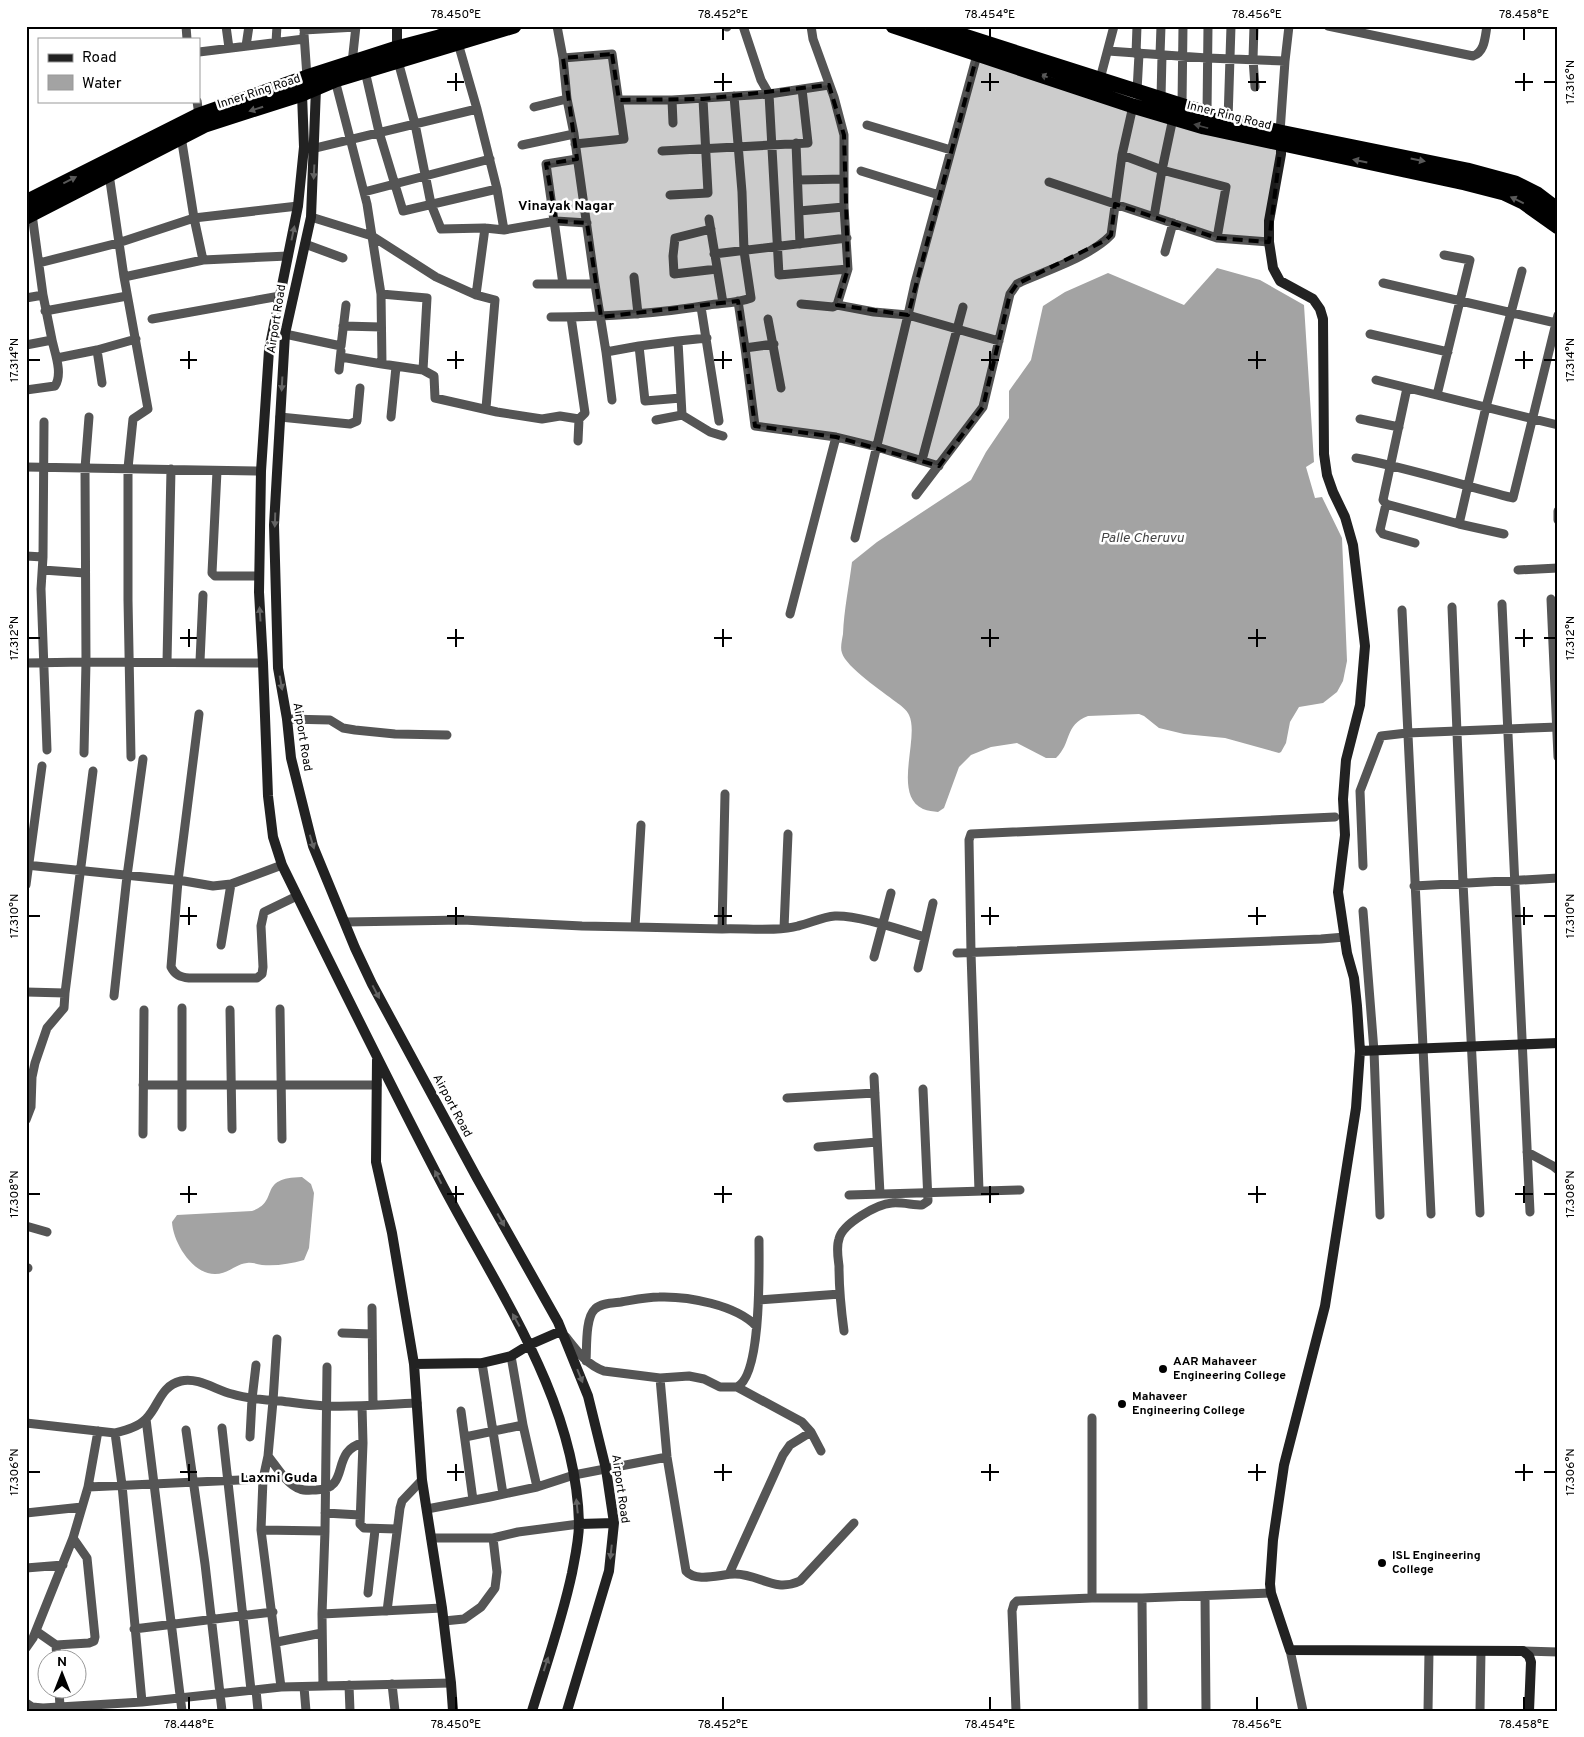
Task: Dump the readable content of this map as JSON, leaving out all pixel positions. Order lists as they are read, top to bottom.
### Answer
{
  "streets": {
    "highway": ["Inner Ring Road"],
    "main road": ["Airport Road"]
  },
  "crossings": [
    ["Inner Ring Road", "Airport Road"]
  ],
  "districts": ["Vinayak Nagar", "Laxmi Guda"],
  "water": ["Palle Cheruvu"],
  "places": ["AAR Mahaveer Engineering College", "Mahaveer Engineering College", "ISL Engineering College"],
  "legend": ["Road", "Water"],
  "north": "top",
  "coordinates": [
    "78.450°E",
    "78.452°E",
    "78.454°E",
    "78.456°E",
    "78.458°E",
    "17.316°N",
    "17.314°N",
    "17.312°N",
    "17.310°N",
    "17.308°N",
    "17.306°N",
    "78.448°E"
  ]
}
